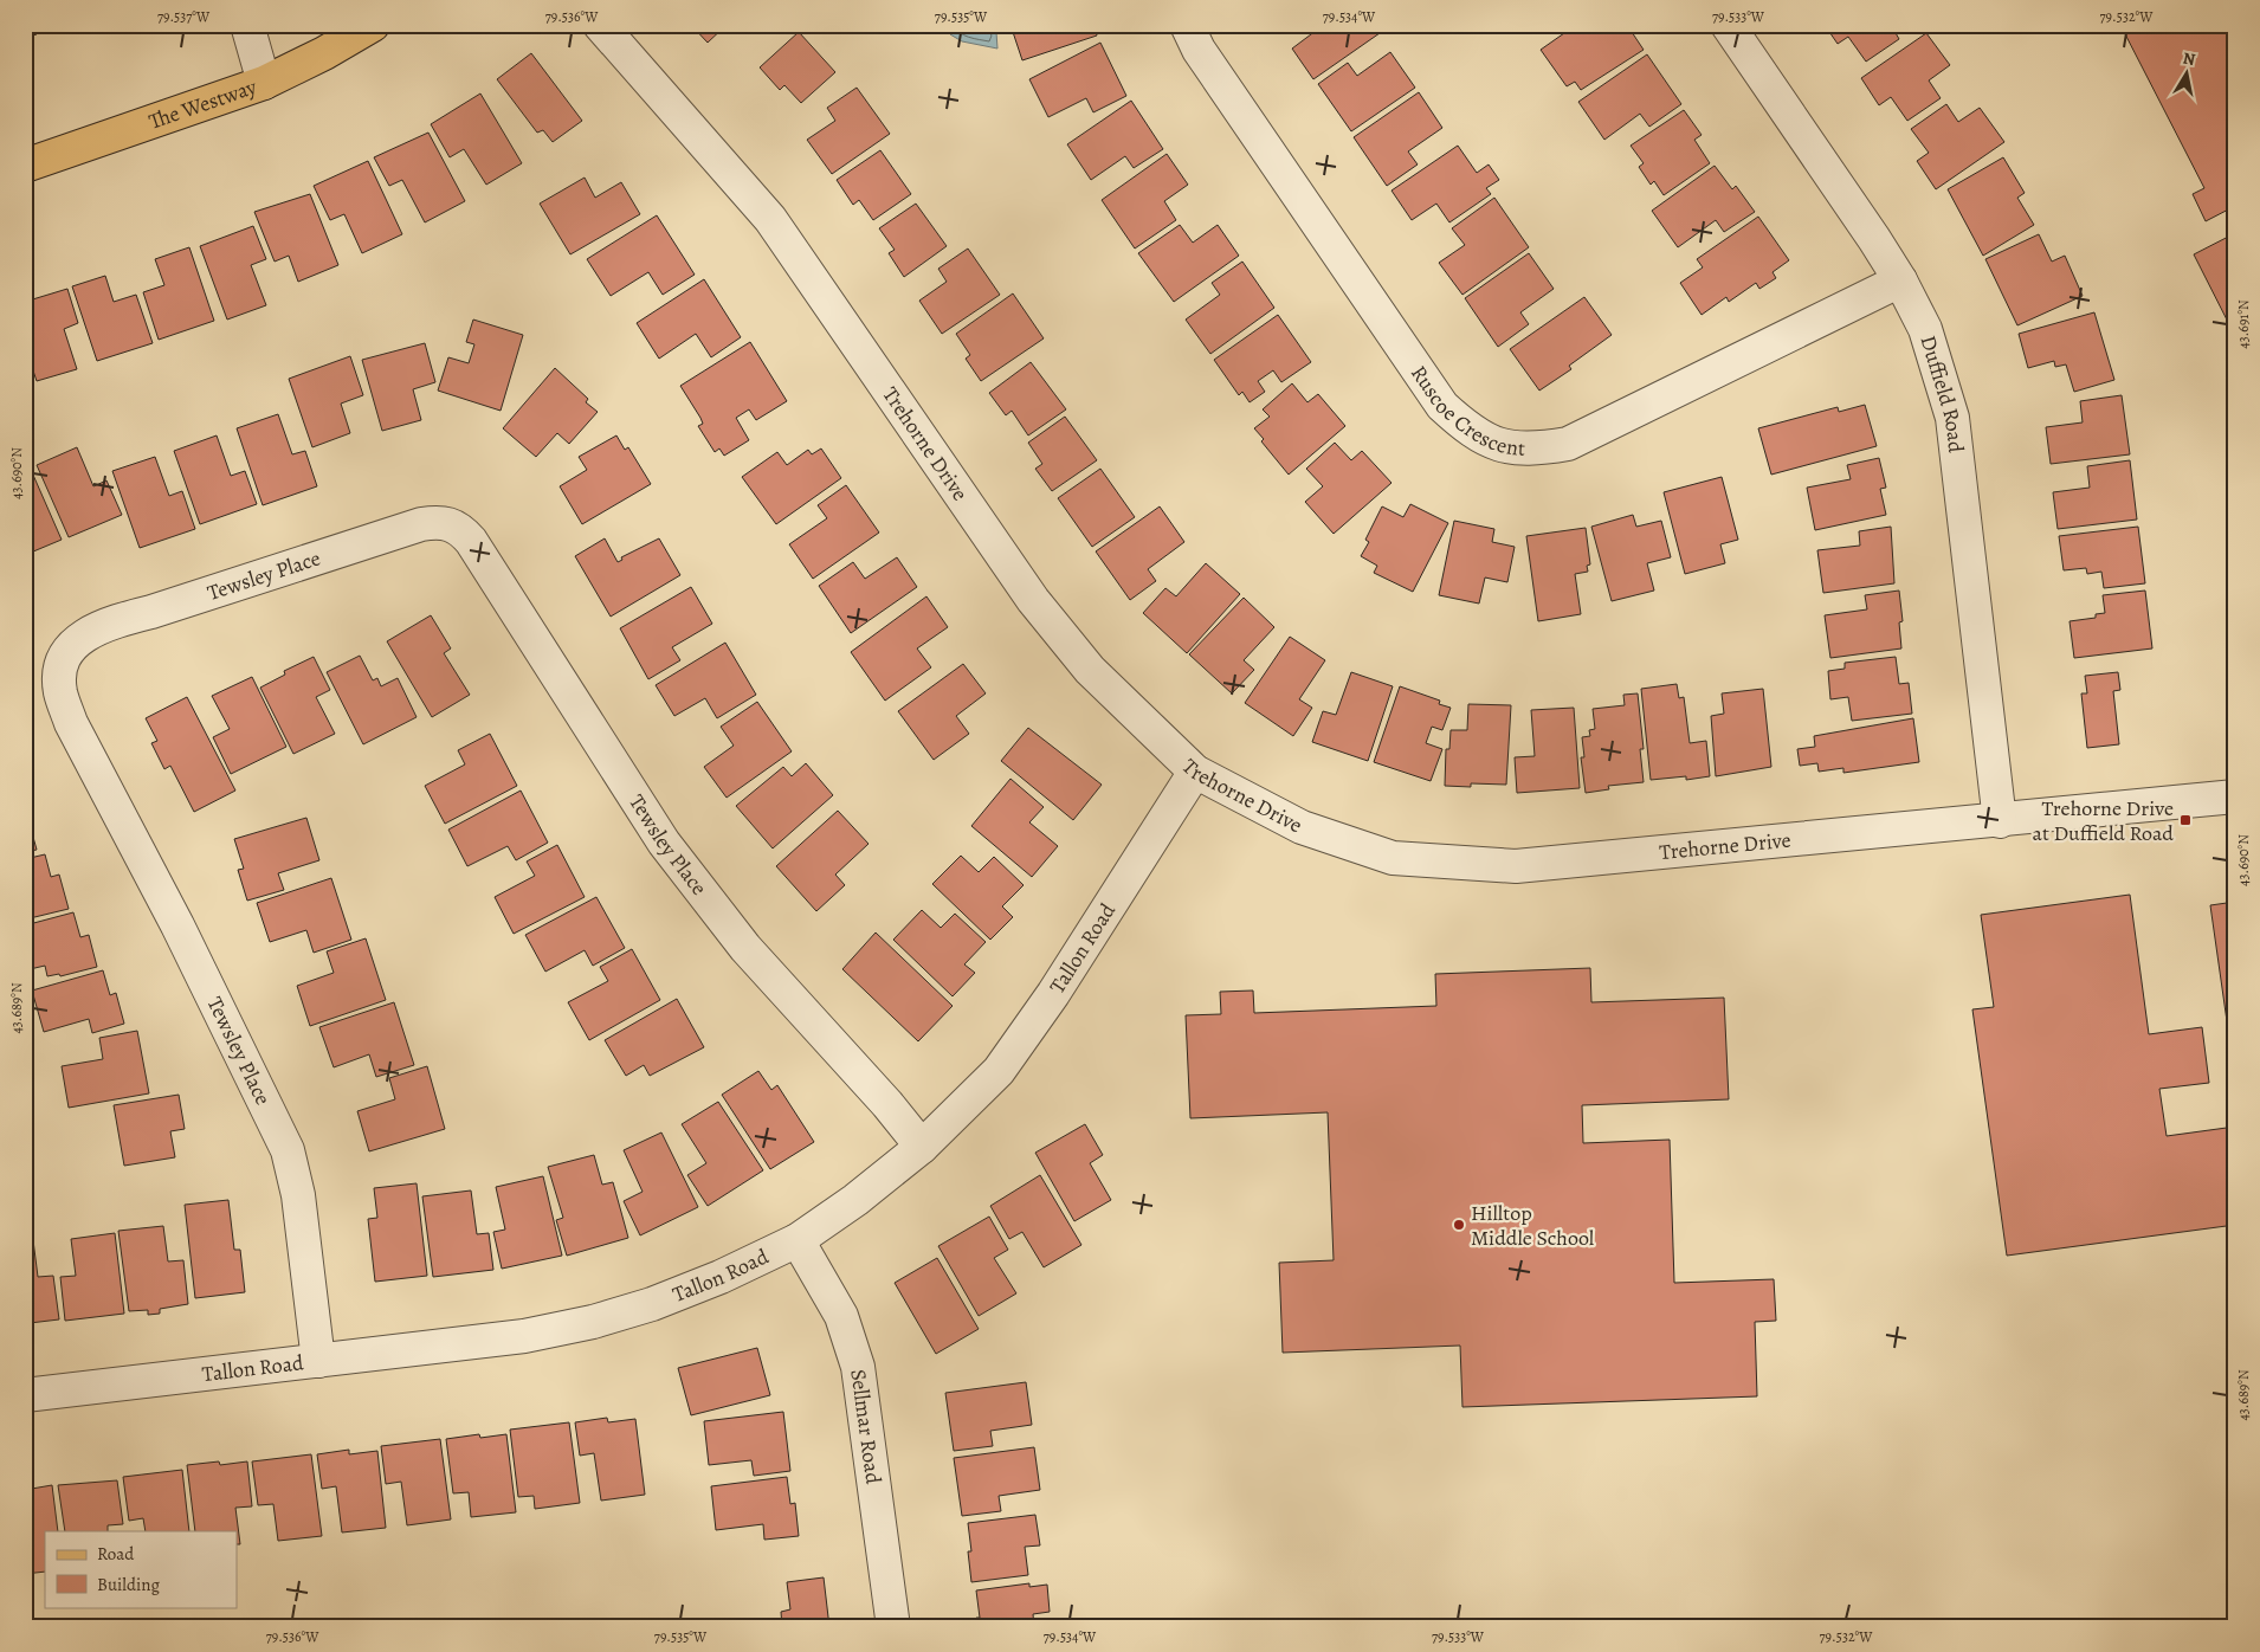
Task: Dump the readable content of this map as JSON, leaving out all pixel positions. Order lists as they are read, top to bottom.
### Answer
{
  "streets": {
    "main road": ["The Westway"],
    "street": [
      "Duffield Road",
      "Ruscoe Crescent",
      "Trehorne Drive",
      "Tewsley Place",
      "Tallon Road",
      "Sellmar Road"
    ]
  },
  "crossings": [
    ["Duffield Road", "Ruscoe Crescent"],
    ["Duffield Road", "Trehorne Drive"],
    ["Trehorne Drive", "Tallon Road"],
    ["Tewsley Place", "Tallon Road"],
    ["Tallon Road", "Sellmar Road"]
  ],
  "places": {
    "transit": ["Trehorne Drive at Duffield Road"],
    "other": ["Hilltop Middle School"]
  },
  "legend": ["Road", "Building"],
  "north": "top",
  "coordinates": [
    "79.537°W",
    "79.536°W",
    "79.535°W",
    "79.534°W",
    "79.533°W",
    "79.532°W",
    "43.691°N",
    "43.690°N",
    "43.689°N"
  ]
}
